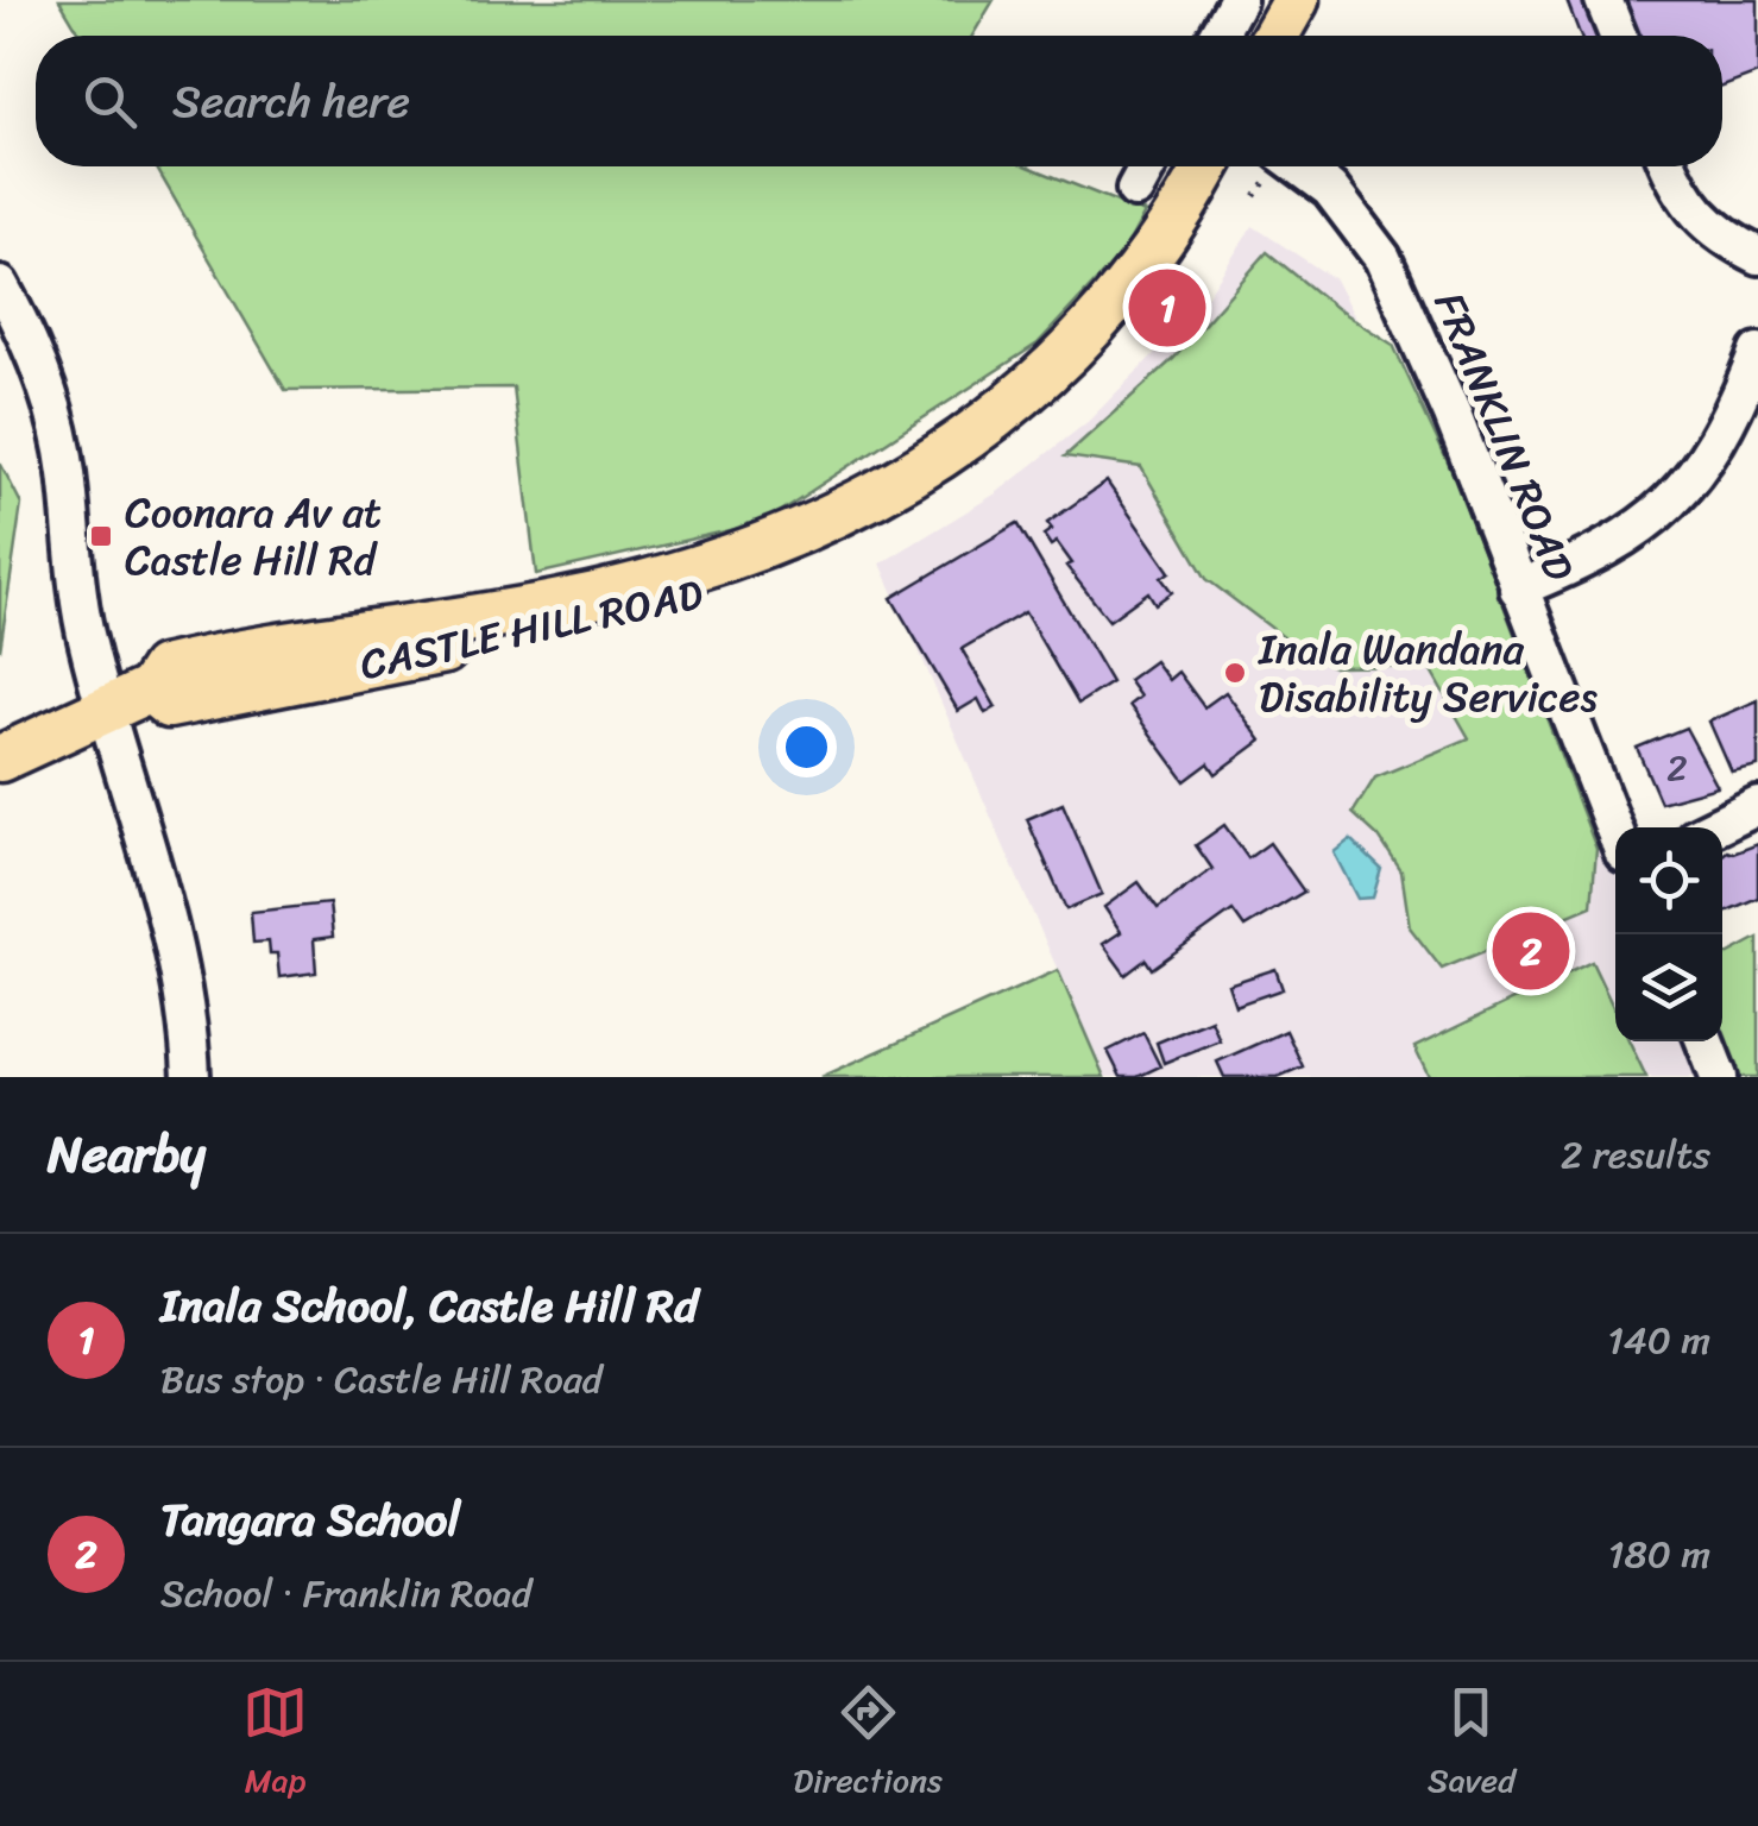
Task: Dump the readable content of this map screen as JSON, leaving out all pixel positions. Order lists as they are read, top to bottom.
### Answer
{
  "streets": {
    "main road": ["CASTLE HILL ROAD"],
    "street": ["FRANKLIN ROAD"]
  },
  "places": {
    "transit": ["Coonara Av at Castle Hill Rd"],
    "other": ["Inala Wandana Disability Services"]
  },
  "house_numbers": ["2"],
  "page": {
    "search": "Search here",
    "pins": ["1", "2"],
    "heading": ["Nearby", "2 results"],
    "list": [
      {
        "mark": "1",
        "name": "Inala School, Castle Hill Rd",
        "note": "Bus stop · Castle Hill Road",
        "value": "140 m"
      },
      {
        "mark": "2",
        "name": "Tangara School",
        "note": "School · Franklin Road",
        "value": "180 m"
      }
    ],
    "nav": ["Map", "Directions", "Saved"]
  }
}
